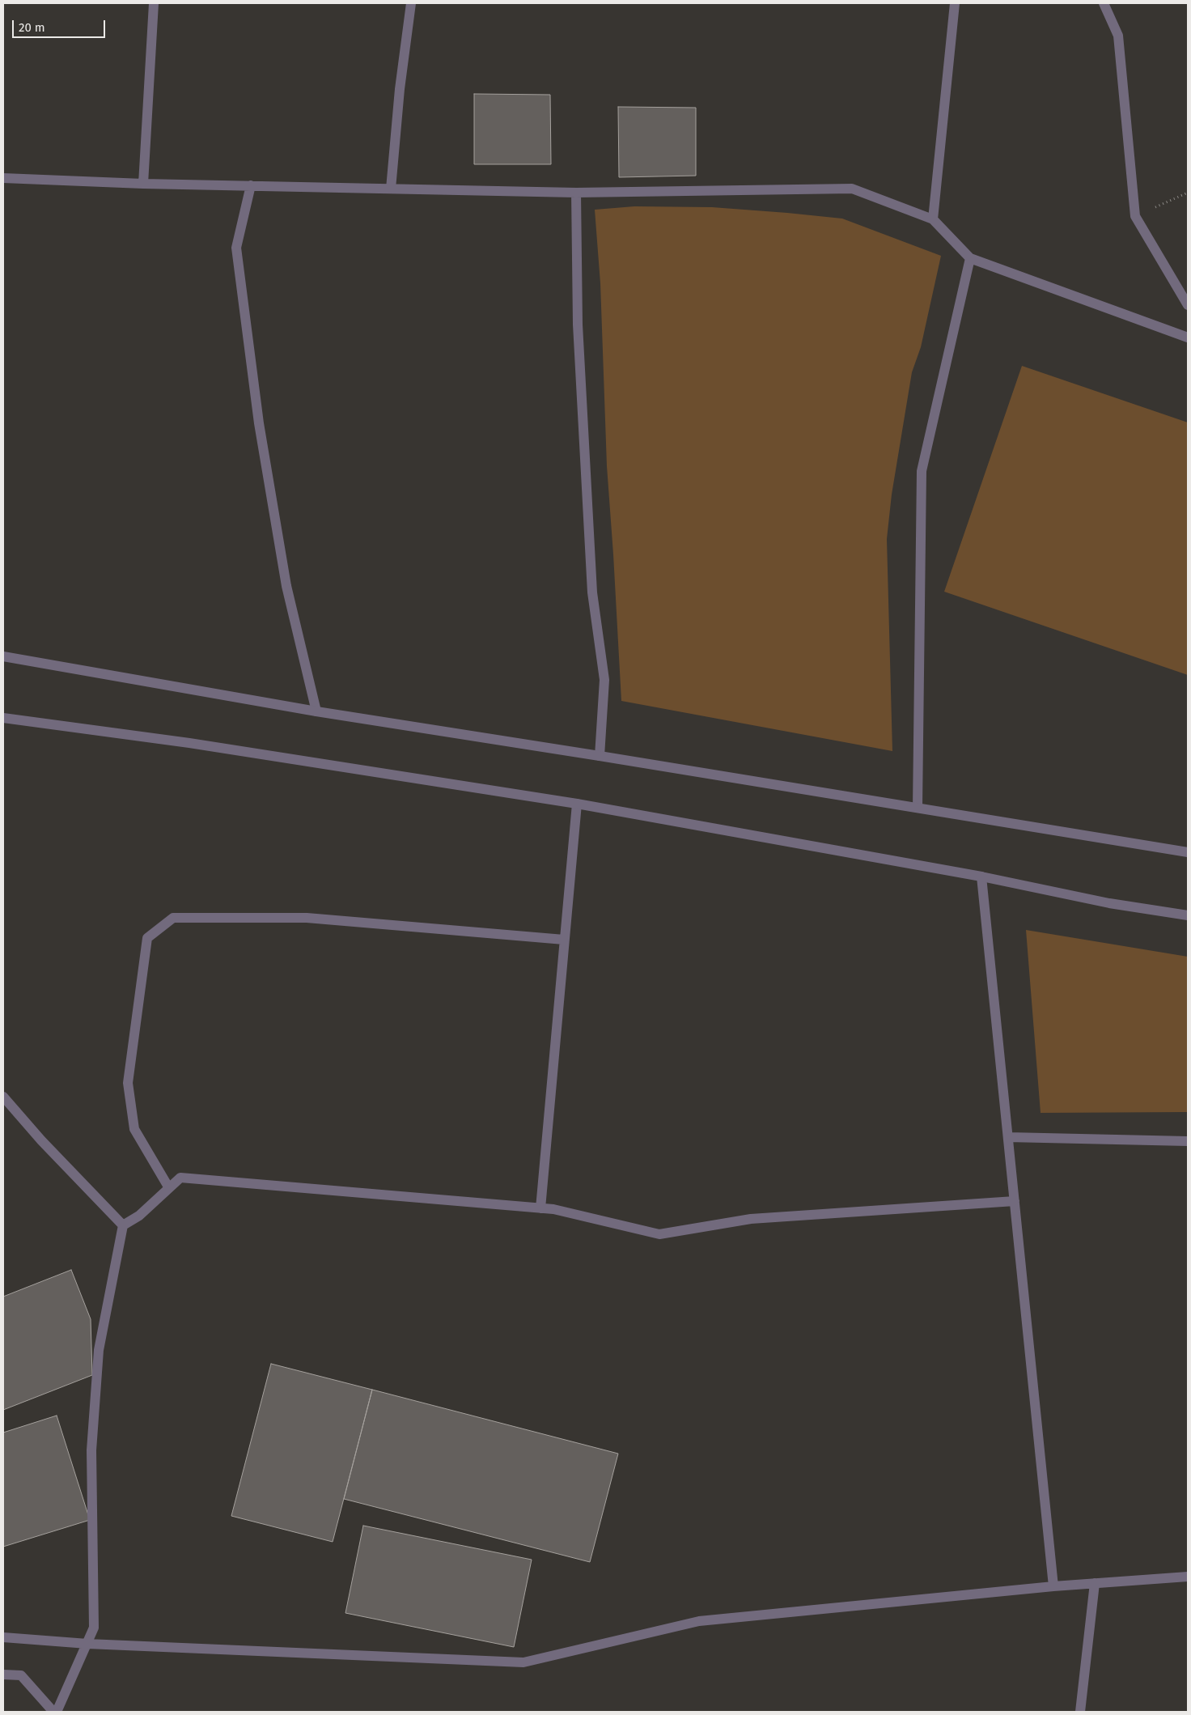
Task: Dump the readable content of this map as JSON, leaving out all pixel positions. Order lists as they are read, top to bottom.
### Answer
{
  "scale_bar": "20 m"
}
